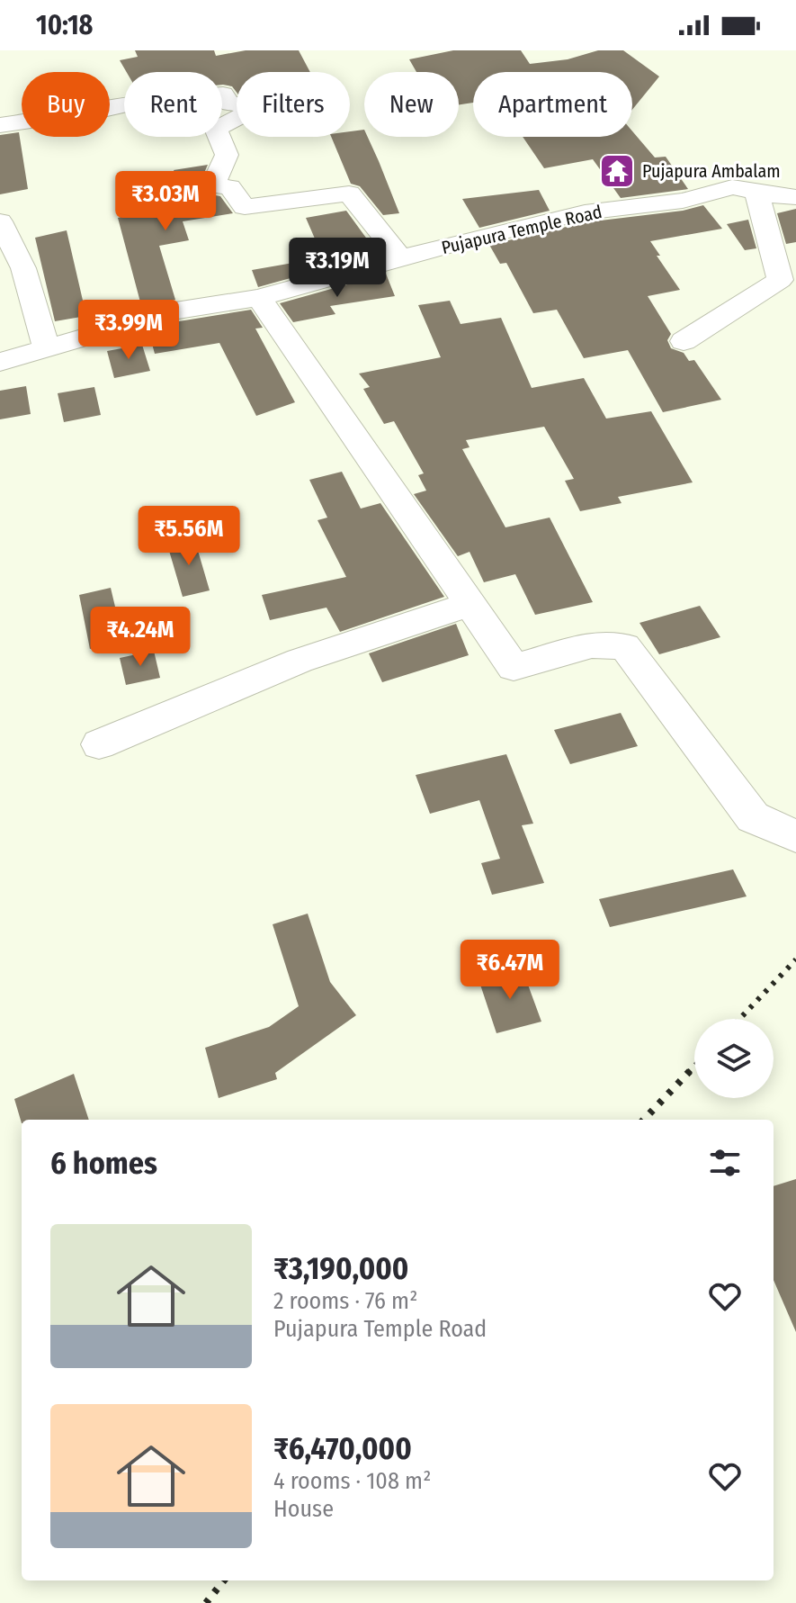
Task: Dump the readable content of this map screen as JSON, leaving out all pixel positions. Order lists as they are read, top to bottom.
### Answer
{
  "streets": {
    "street": ["Pujapura Temple Road"]
  },
  "places": {
    "temple": ["Pujapura Ambalam"]
  },
  "page": {
    "status": "10:18",
    "chip": [
      "Buy",
      "Rent",
      "Filters",
      "New",
      "Apartment"
    ],
    "price": [
      "₹3.03M",
      "₹3.19M",
      "₹3.99M",
      "₹5.56M",
      "₹4.24M",
      "₹6.47M"
    ],
    "heading": "6 homes",
    "list": [
      {
        "name": "₹3,190,000",
        "note": "2 rooms · 76 m² · Pujapura Temple Road"
      },
      {
        "name": "₹6,470,000",
        "note": "4 rooms · 108 m² · House"
      }
    ]
  }
}
